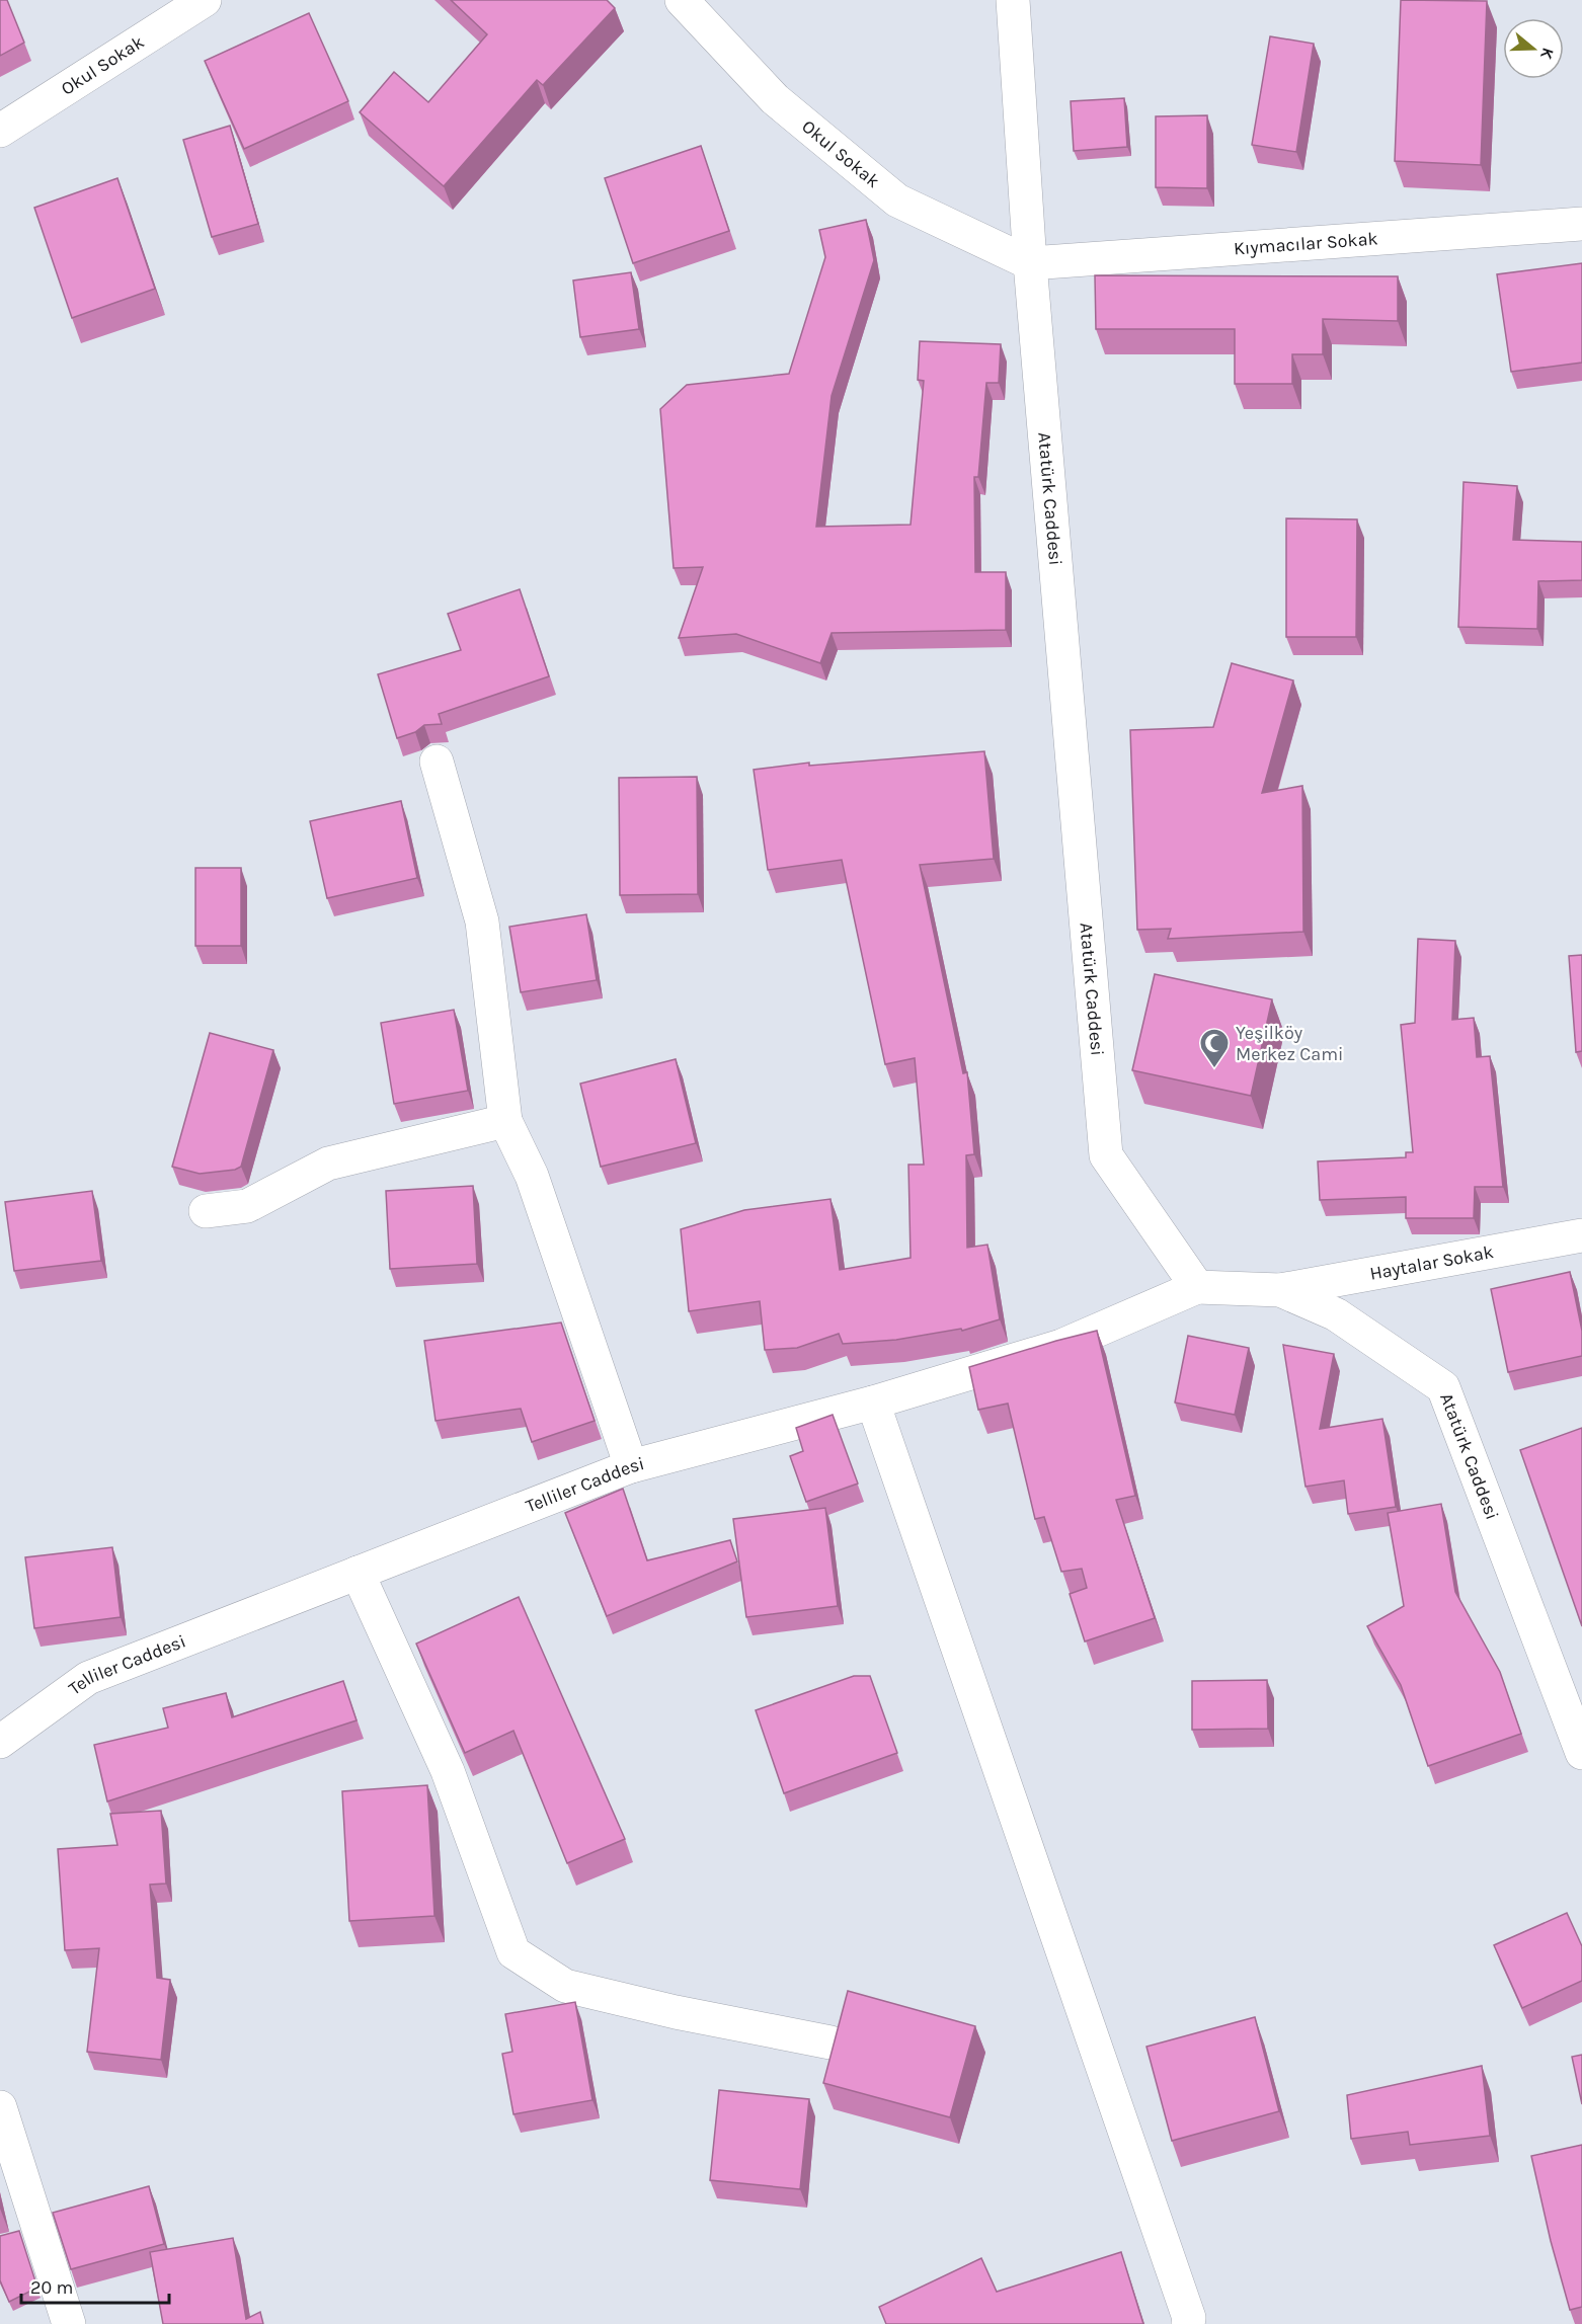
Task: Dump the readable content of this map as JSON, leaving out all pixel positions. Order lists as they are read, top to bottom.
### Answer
{
  "streets": {
    "street": [
      "Okul Sokak",
      "Kıymacılar Sokak",
      "Atatürk Caddesi",
      "Haytalar Sokak",
      "Telliler Caddesi"
    ]
  },
  "crossings": [
    ["Okul Sokak", "Kıymacılar Sokak"],
    ["Okul Sokak", "Atatürk Caddesi"],
    ["Kıymacılar Sokak", "Atatürk Caddesi"],
    ["Atatürk Caddesi", "Haytalar Sokak"],
    ["Atatürk Caddesi", "Telliler Caddesi"]
  ],
  "places": {
    "mosque": ["Yeşilköy Merkez Cami"]
  },
  "scale_bar": "20 m",
  "north": "right"
}
